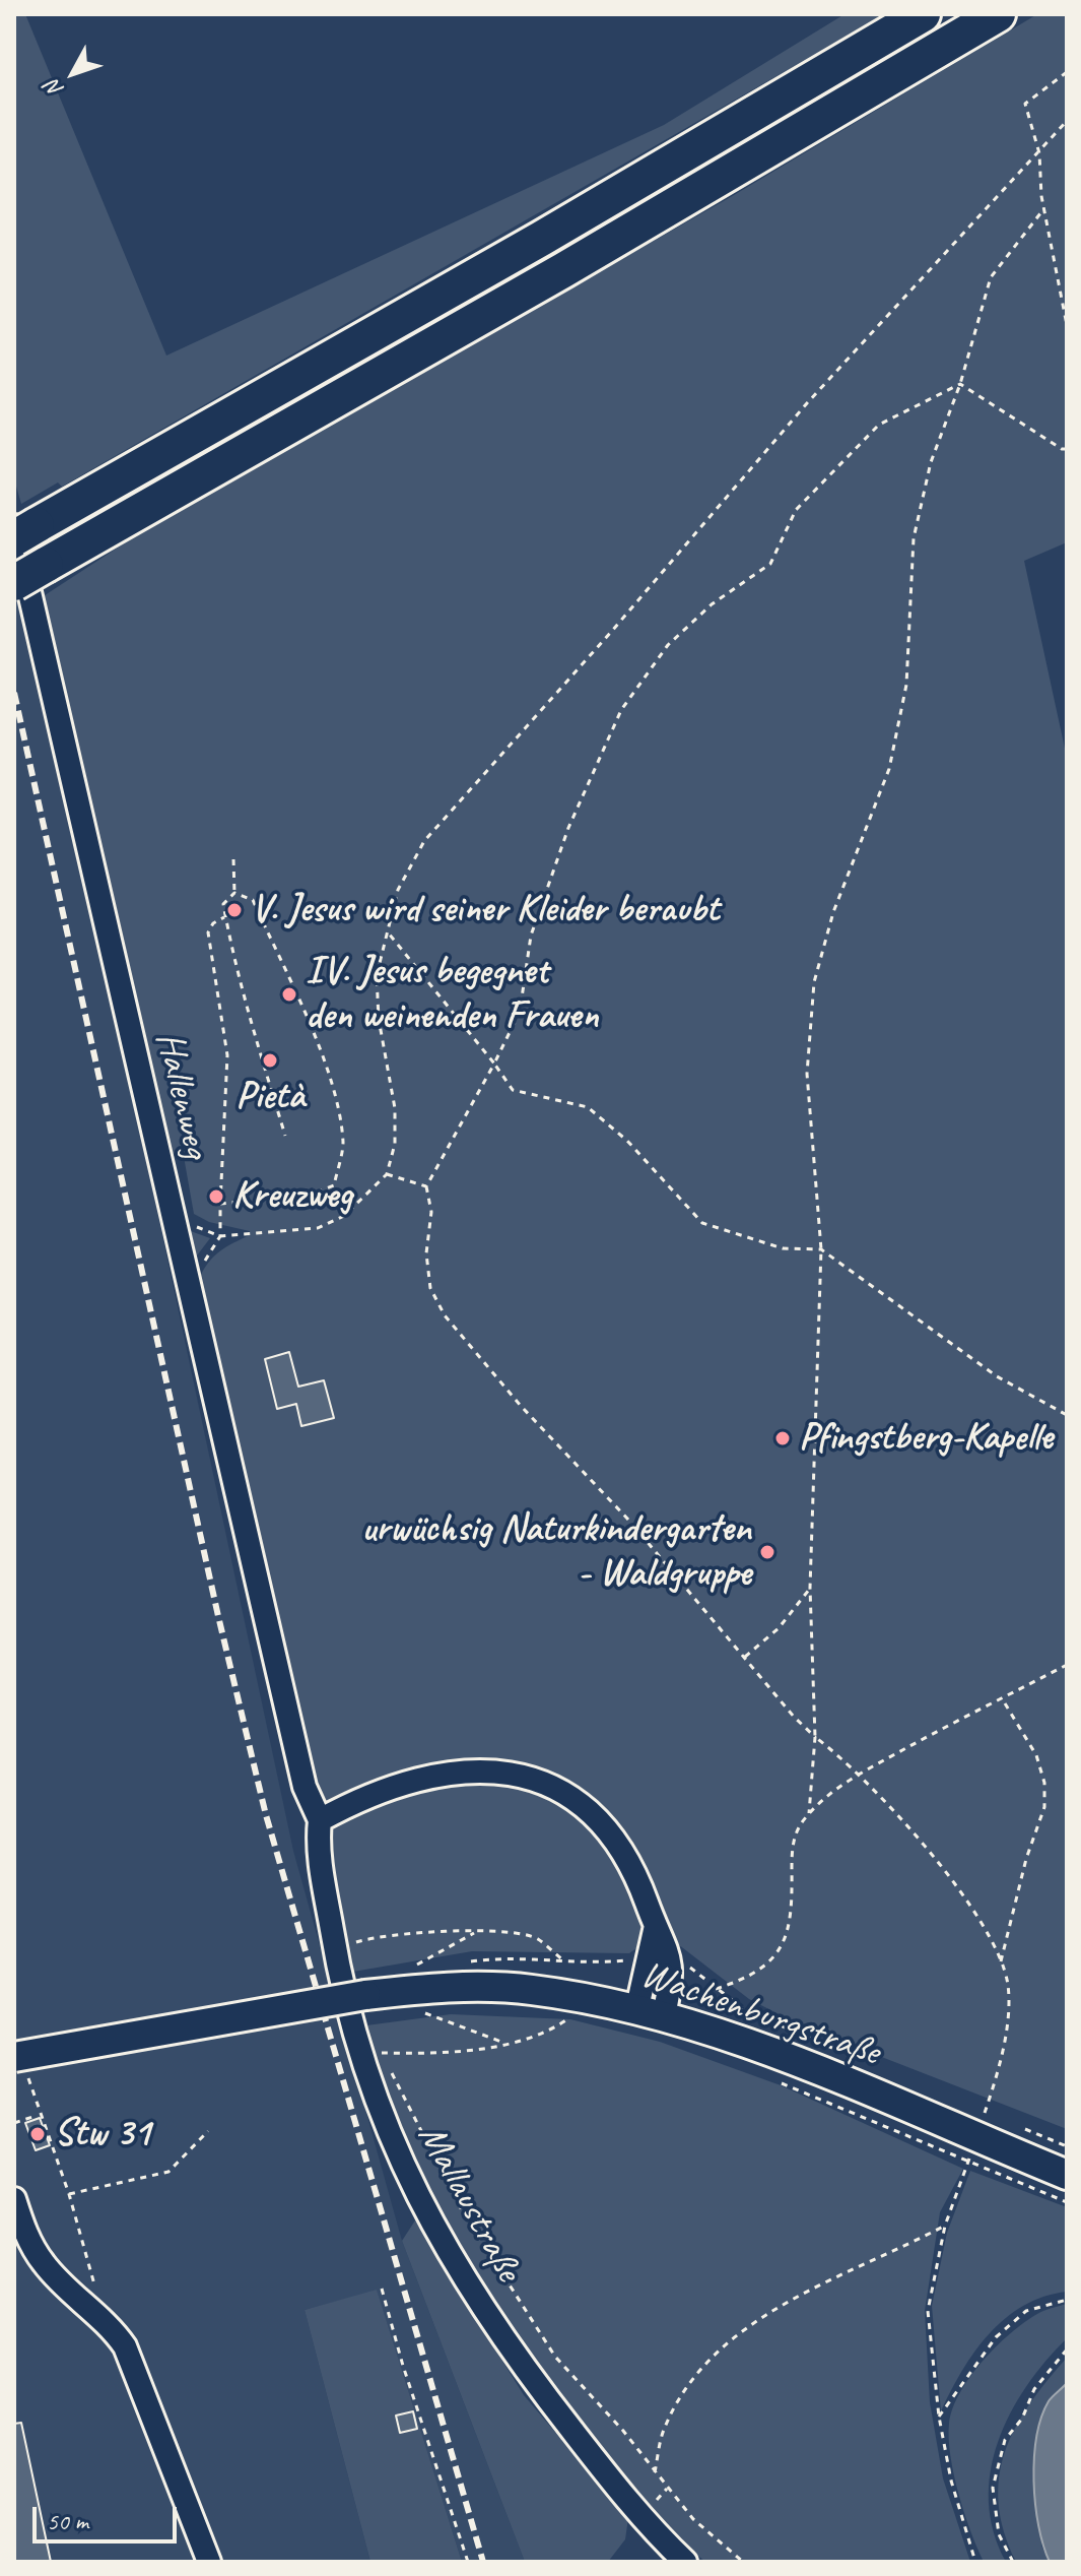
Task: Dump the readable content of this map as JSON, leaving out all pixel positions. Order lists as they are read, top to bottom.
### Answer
{
  "streets": {
    "main road": ["Wachenburgstraße"],
    "street": ["Hallenweg", "Mallaustraße"]
  },
  "crossings": [
    ["Hallenweg", "Mallaustraße"]
  ],
  "places": [
    "V. Jesus wird seiner Kleider beraubt",
    "IV. Jesus begegnet den weinenden Frauen",
    "Pietà",
    "Kreuzweg",
    "Pfingstberg-Kapelle",
    "urwüchsig Naturkindergarten - Waldgruppe",
    "Stw 31"
  ],
  "scale_bar": "50 m",
  "north": "bottom left"
}
